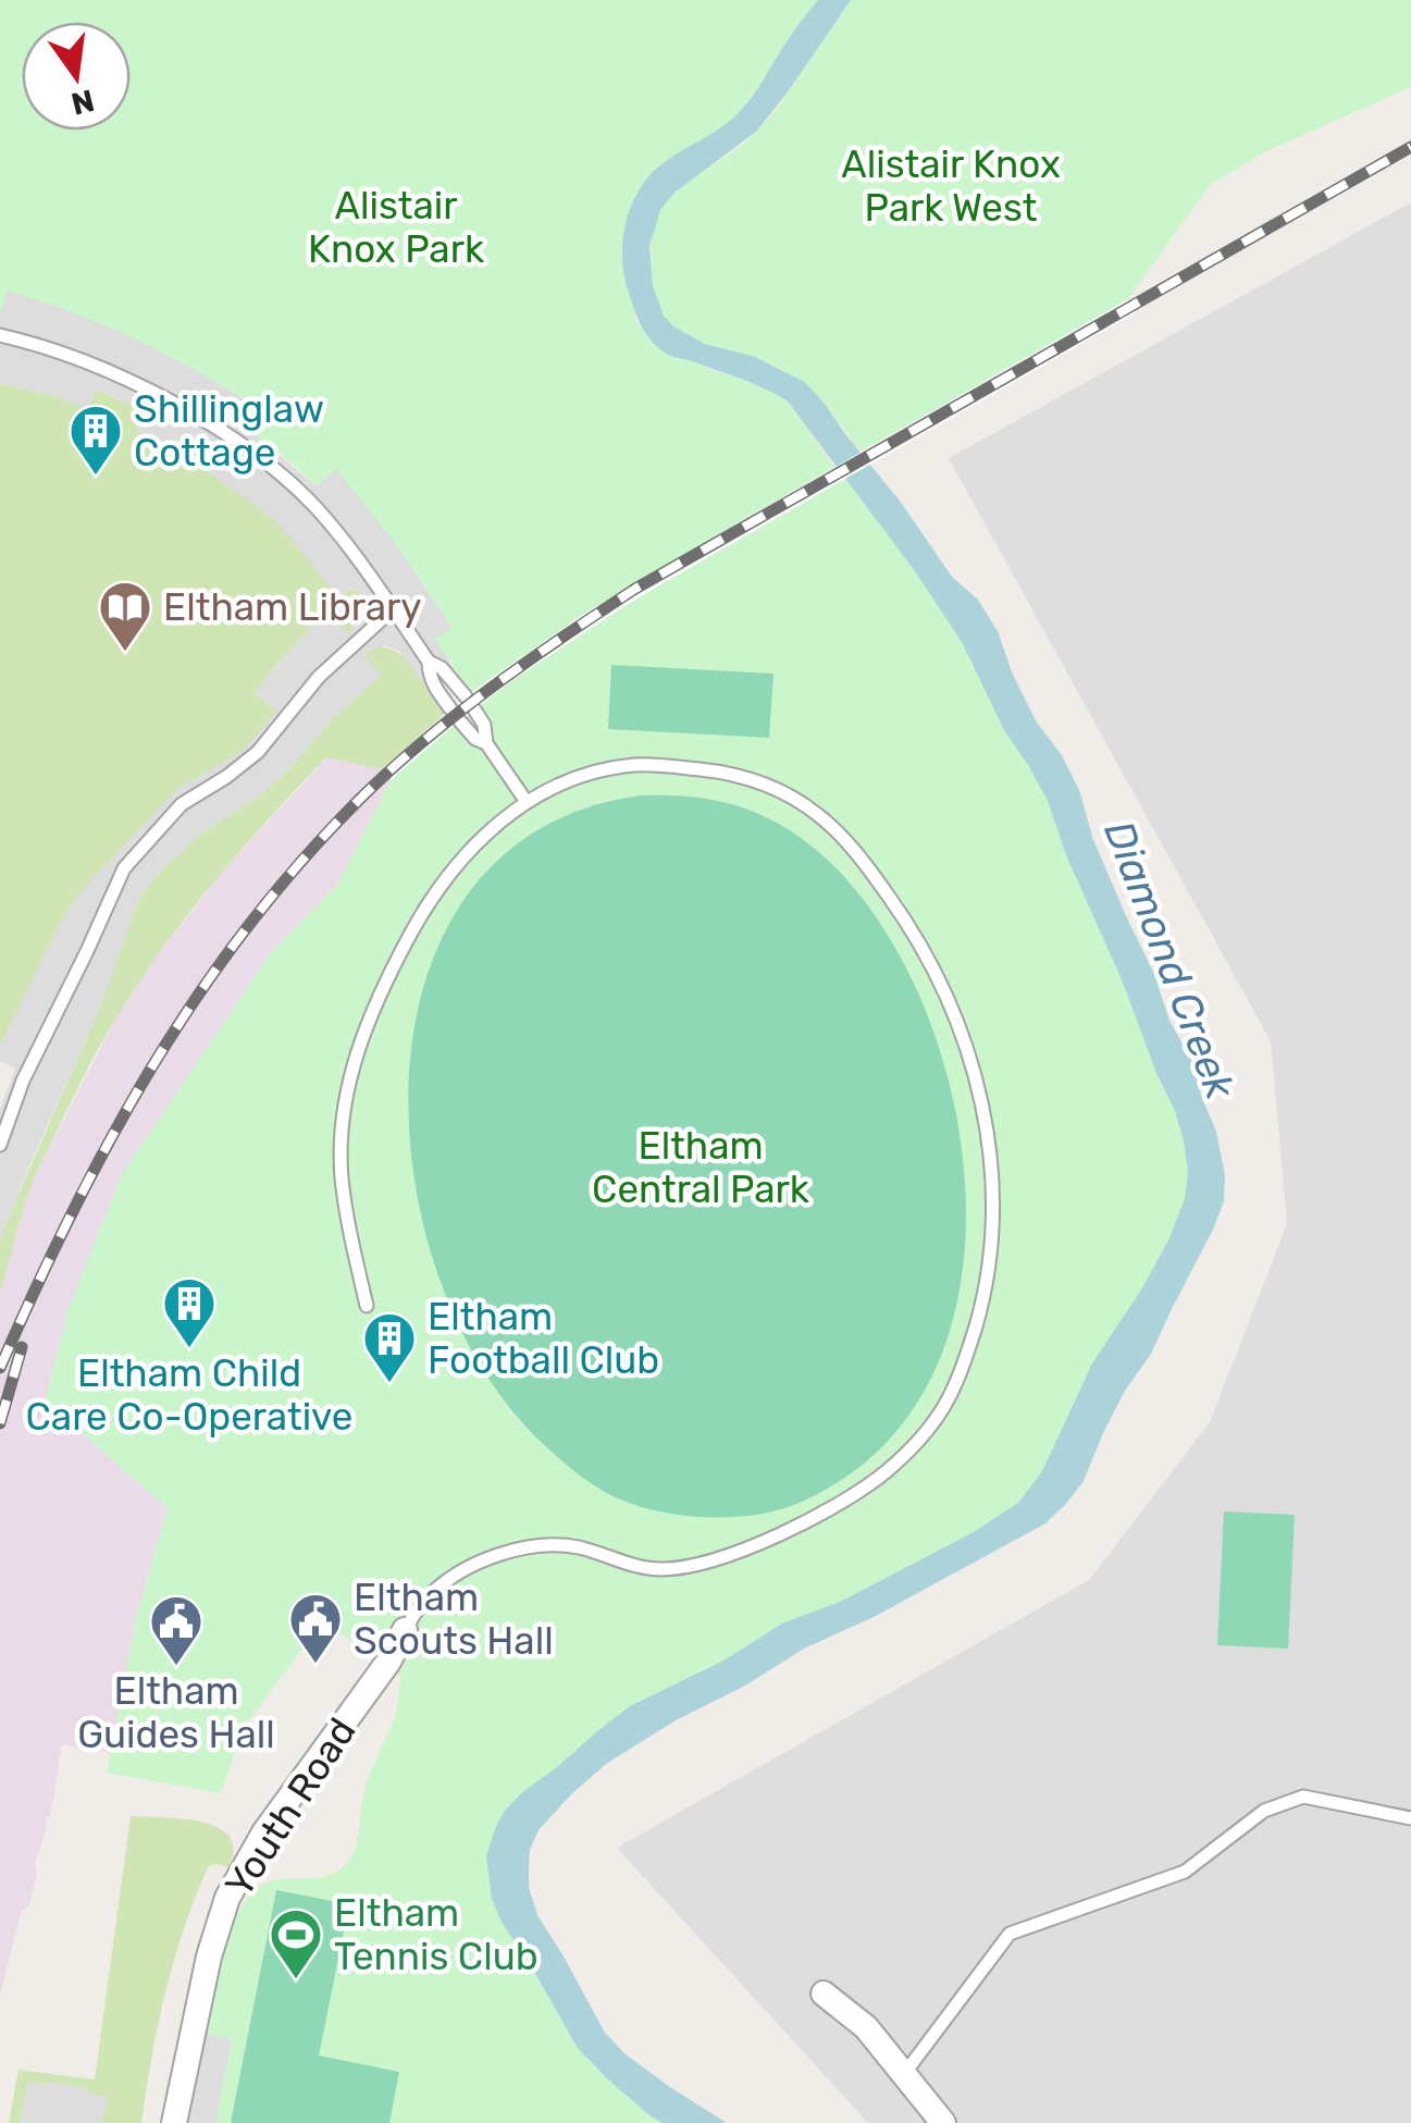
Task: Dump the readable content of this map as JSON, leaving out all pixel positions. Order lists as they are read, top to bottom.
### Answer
{
  "streets": {
    "street": ["Youth Road"]
  },
  "water": ["Diamond Creek"],
  "parks": ["Alistair Knox Park West", "Alistair Knox Park", "Eltham Central Park"],
  "places": {
    "building": ["Shillinglaw Cottage", "Eltham Child Care Co-Operative", "Eltham Football Club"],
    "library": ["Eltham Library"],
    "public building": ["Eltham Scouts Hall", "Eltham Guides Hall"],
    "sports": ["Eltham Tennis Club"]
  },
  "north": "bottom"
}
